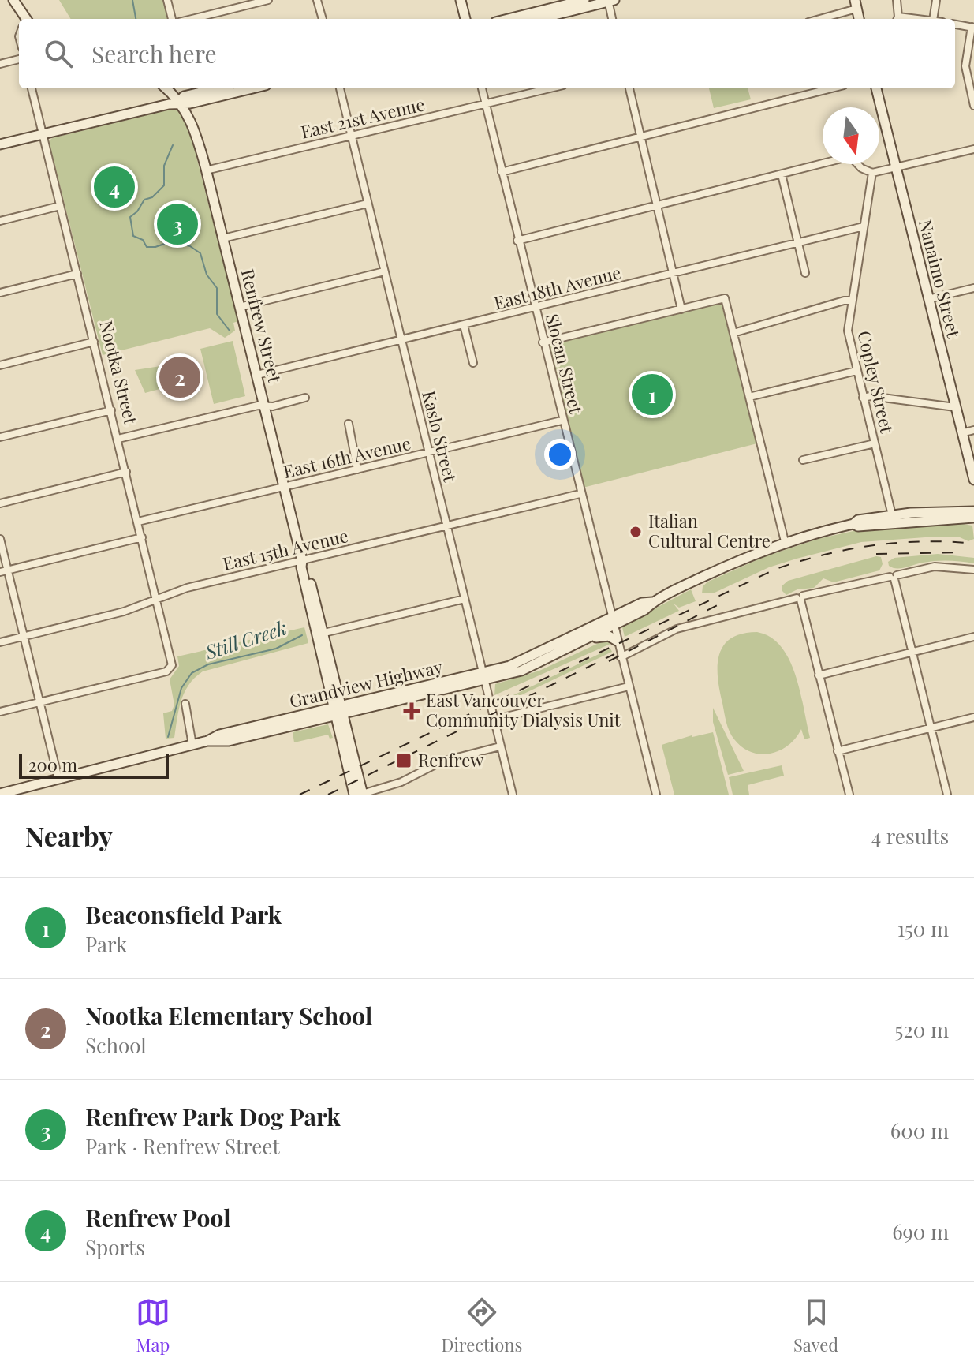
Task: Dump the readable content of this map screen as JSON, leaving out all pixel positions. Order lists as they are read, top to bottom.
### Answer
{
  "streets": {
    "main road": ["Nanaimo Street", "Renfrew Street", "Grandview Highway"],
    "street": [
      "East 21st Avenue",
      "East 18th Avenue",
      "Slocan Street",
      "Nootka Street",
      "Copley Street",
      "Kaslo Street",
      "East 16th Avenue",
      "East 15th Avenue"
    ]
  },
  "crossings": [
    ["East 21st Avenue", "Renfrew Street"],
    ["East 21st Avenue", "Slocan Street"],
    ["East 21st Avenue", "Kaslo Street"],
    ["East 18th Avenue", "Renfrew Street"],
    ["East 18th Avenue", "Slocan Street"],
    ["East 18th Avenue", "Copley Street"],
    ["East 18th Avenue", "Kaslo Street"],
    ["Renfrew Street", "East 16th Avenue"],
    ["Renfrew Street", "East 15th Avenue"],
    ["Renfrew Street", "Grandview Highway"],
    ["Slocan Street", "East 16th Avenue"],
    ["Slocan Street", "East 15th Avenue"],
    ["Slocan Street", "Grandview Highway"],
    ["Nootka Street", "East 16th Avenue"],
    ["Nootka Street", "East 15th Avenue"],
    ["Kaslo Street", "East 16th Avenue"],
    ["Kaslo Street", "East 15th Avenue"],
    ["Kaslo Street", "Grandview Highway"]
  ],
  "water": ["Still Creek"],
  "places": {
    "other": ["Italian Cultural Centre"],
    "health": ["East Vancouver Community Dialysis Unit"],
    "transit": ["Renfrew"]
  },
  "scale_bar": "200 m",
  "north": "bottom",
  "page": {
    "search": "Search here",
    "pins": [
      "4",
      "3",
      "2",
      "1"
    ],
    "scale": "200 m",
    "heading": ["Nearby", "4 results"],
    "list": [
      {
        "mark": "1",
        "name": "Beaconsfield Park",
        "note": "Park",
        "value": "150 m"
      },
      {
        "mark": "2",
        "name": "Nootka Elementary School",
        "note": "School",
        "value": "520 m"
      },
      {
        "mark": "3",
        "name": "Renfrew Park Dog Park",
        "note": "Park · Renfrew Street",
        "value": "600 m"
      },
      {
        "mark": "4",
        "name": "Renfrew Pool",
        "note": "Sports",
        "value": "690 m"
      }
    ],
    "nav": ["Map", "Directions", "Saved"]
  }
}
